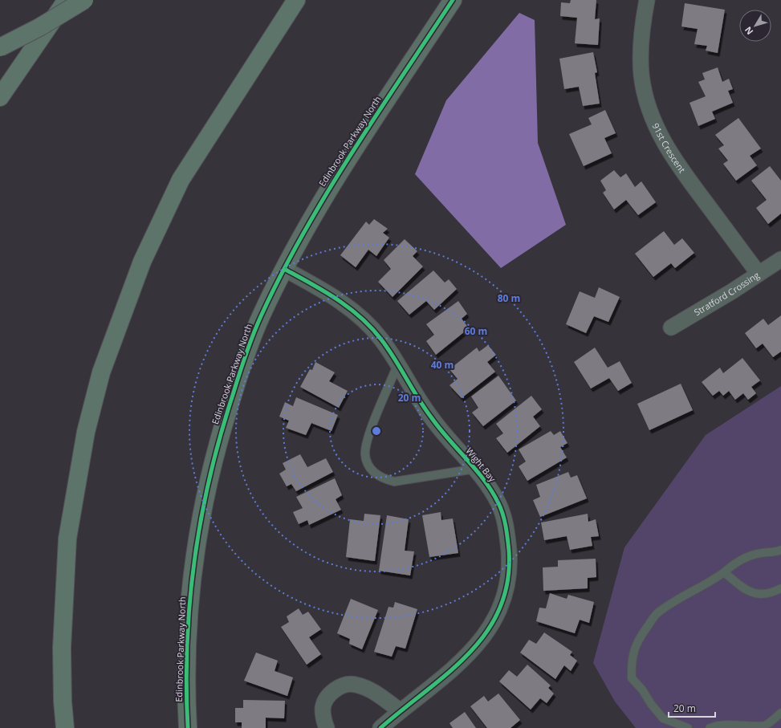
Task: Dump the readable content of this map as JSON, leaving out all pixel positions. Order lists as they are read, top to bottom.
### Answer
{
  "streets": {
    "street": [
      "Edinbrook Parkway North",
      "91st Crescent",
      "Stratford Crossing",
      "Wight Bay"
    ]
  },
  "crossings": [
    ["Edinbrook Parkway North", "Wight Bay"],
    ["91st Crescent", "Stratford Crossing"]
  ],
  "scale_bar": "20 m",
  "north": "bottom left",
  "rings": [
    "80 m",
    "60 m",
    "40 m",
    "20 m"
  ]
}
